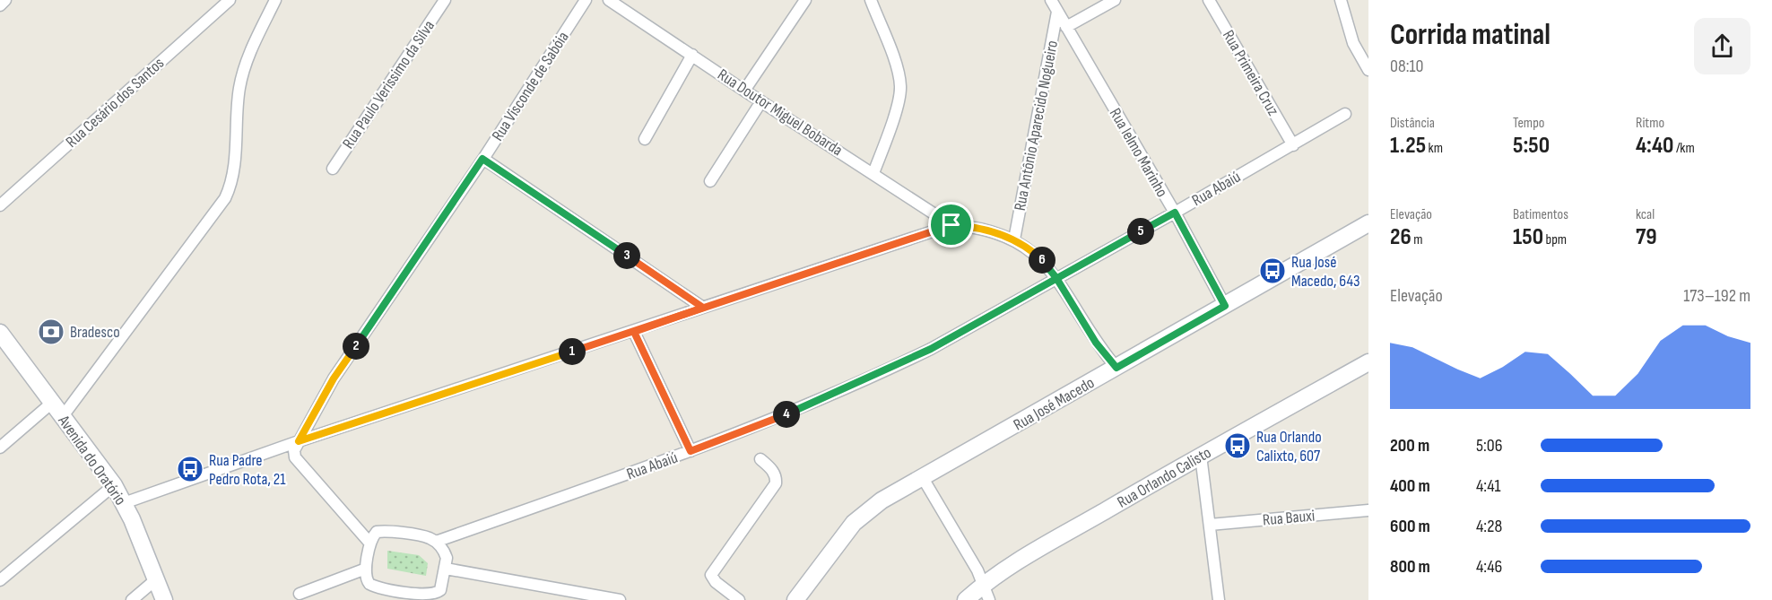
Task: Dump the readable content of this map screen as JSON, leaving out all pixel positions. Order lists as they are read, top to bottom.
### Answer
{
  "streets": {
    "street": [
      "Rua Primeira Cruz",
      "Rua Paulo Verissimo da Silva",
      "Rua Visconde de Sabóia",
      "Rua Cesário dos Santos",
      "Rua Doutor Miguel Bobarda",
      "Rua Antônio Aparecido Nogueiro",
      "Rua Ielmo Marinho",
      "Rua Abaiú",
      "Rua José Macedo",
      "Avenida do Oratório",
      "Rua Orlando Calisto",
      "Rua Bauxi"
    ]
  },
  "crossings": [
    ["Rua Primeira Cruz", "Rua Abaiú"],
    ["Rua Antônio Aparecido Nogueiro", "Rua Ielmo Marinho"],
    ["Rua Ielmo Marinho", "Rua Abaiú"],
    ["Rua Ielmo Marinho", "Rua José Macedo"]
  ],
  "places": {
    "bus stop": ["Rua José Macedo, 643", "Rua Orlando Calixto, 607", "Rua Padre Pedro Rota, 21"],
    "bank": ["Bradesco"]
  },
  "page": {
    "heading": ["Corrida matinal", "08:10"],
    "stats": [
      ["Distância", "1.25 km"],
      ["Tempo", "5:50"],
      ["Ritmo", "4:40 /km"],
      ["Elevação", "26 m"],
      ["Batimentos", "150 bpm"],
      ["kcal", "79"]
    ],
    "pins": [
      "5",
      "3",
      "6",
      "2",
      "1",
      "4"
    ],
    "chart": ["Elevação", "173–192 m"],
    "list": [
      {
        "name": "200 m",
        "note": "5:06"
      },
      {
        "name": "400 m",
        "note": "4:41"
      },
      {
        "name": "600 m",
        "note": "4:28"
      },
      {
        "name": "800 m",
        "note": "4:46"
      }
    ]
  }
}
